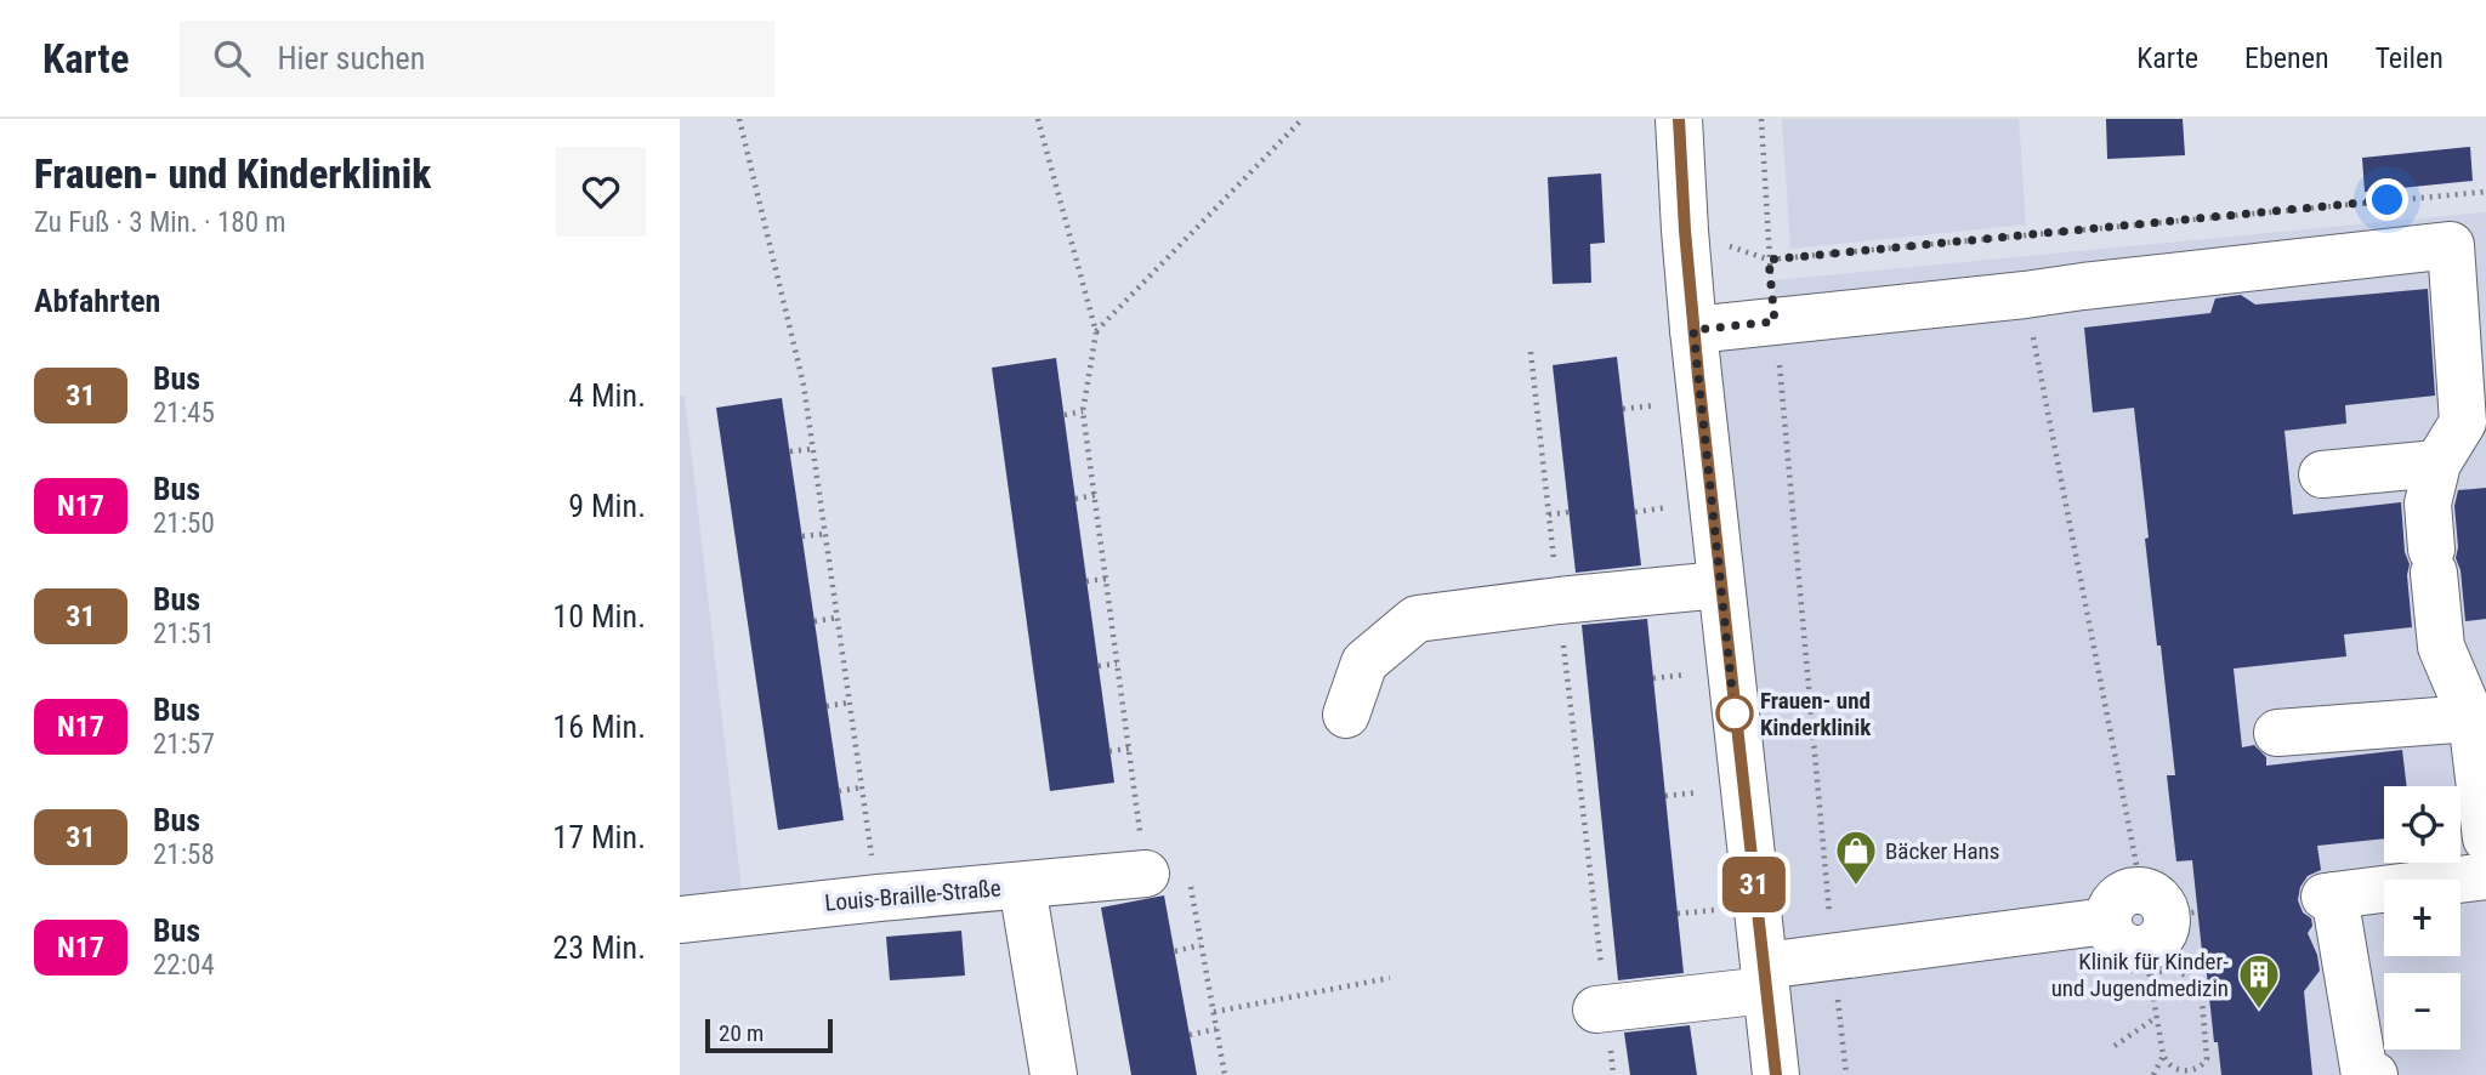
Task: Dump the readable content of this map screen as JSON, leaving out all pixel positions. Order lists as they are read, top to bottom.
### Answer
{
  "streets": {
    "street": ["Louis-Braille-Straße"]
  },
  "places": {
    "other": ["Frauen- und Kinderklinik"],
    "shop": ["Bäcker Hans"],
    "building": ["Klinik für Kinder- und Jugendmedizin"]
  },
  "lines": ["bus line 31"],
  "scale_bar": "20 m",
  "page": {
    "header": "Karte",
    "search": "Hier suchen",
    "nav": ["Karte", "Ebenen", "Teilen"],
    "heading": [
      ["Frauen- und Kinderklinik", "Zu Fuß · 3 Min. · 180 m"],
      "Abfahrten"
    ],
    "on_map": "31",
    "list": [
      {
        "mark": "31",
        "name": "Bus",
        "note": "21:45",
        "value": "4 Min."
      },
      {
        "mark": "N17",
        "name": "Bus",
        "note": "21:50",
        "value": "9 Min."
      },
      {
        "mark": "31",
        "name": "Bus",
        "note": "21:51",
        "value": "10 Min."
      },
      {
        "mark": "N17",
        "name": "Bus",
        "note": "21:57",
        "value": "16 Min."
      },
      {
        "mark": "31",
        "name": "Bus",
        "note": "21:58",
        "value": "17 Min."
      },
      {
        "mark": "N17",
        "name": "Bus",
        "note": "22:04",
        "value": "23 Min."
      }
    ],
    "map_buttons": ["+", "−"],
    "scale": "20 m"
  }
}
